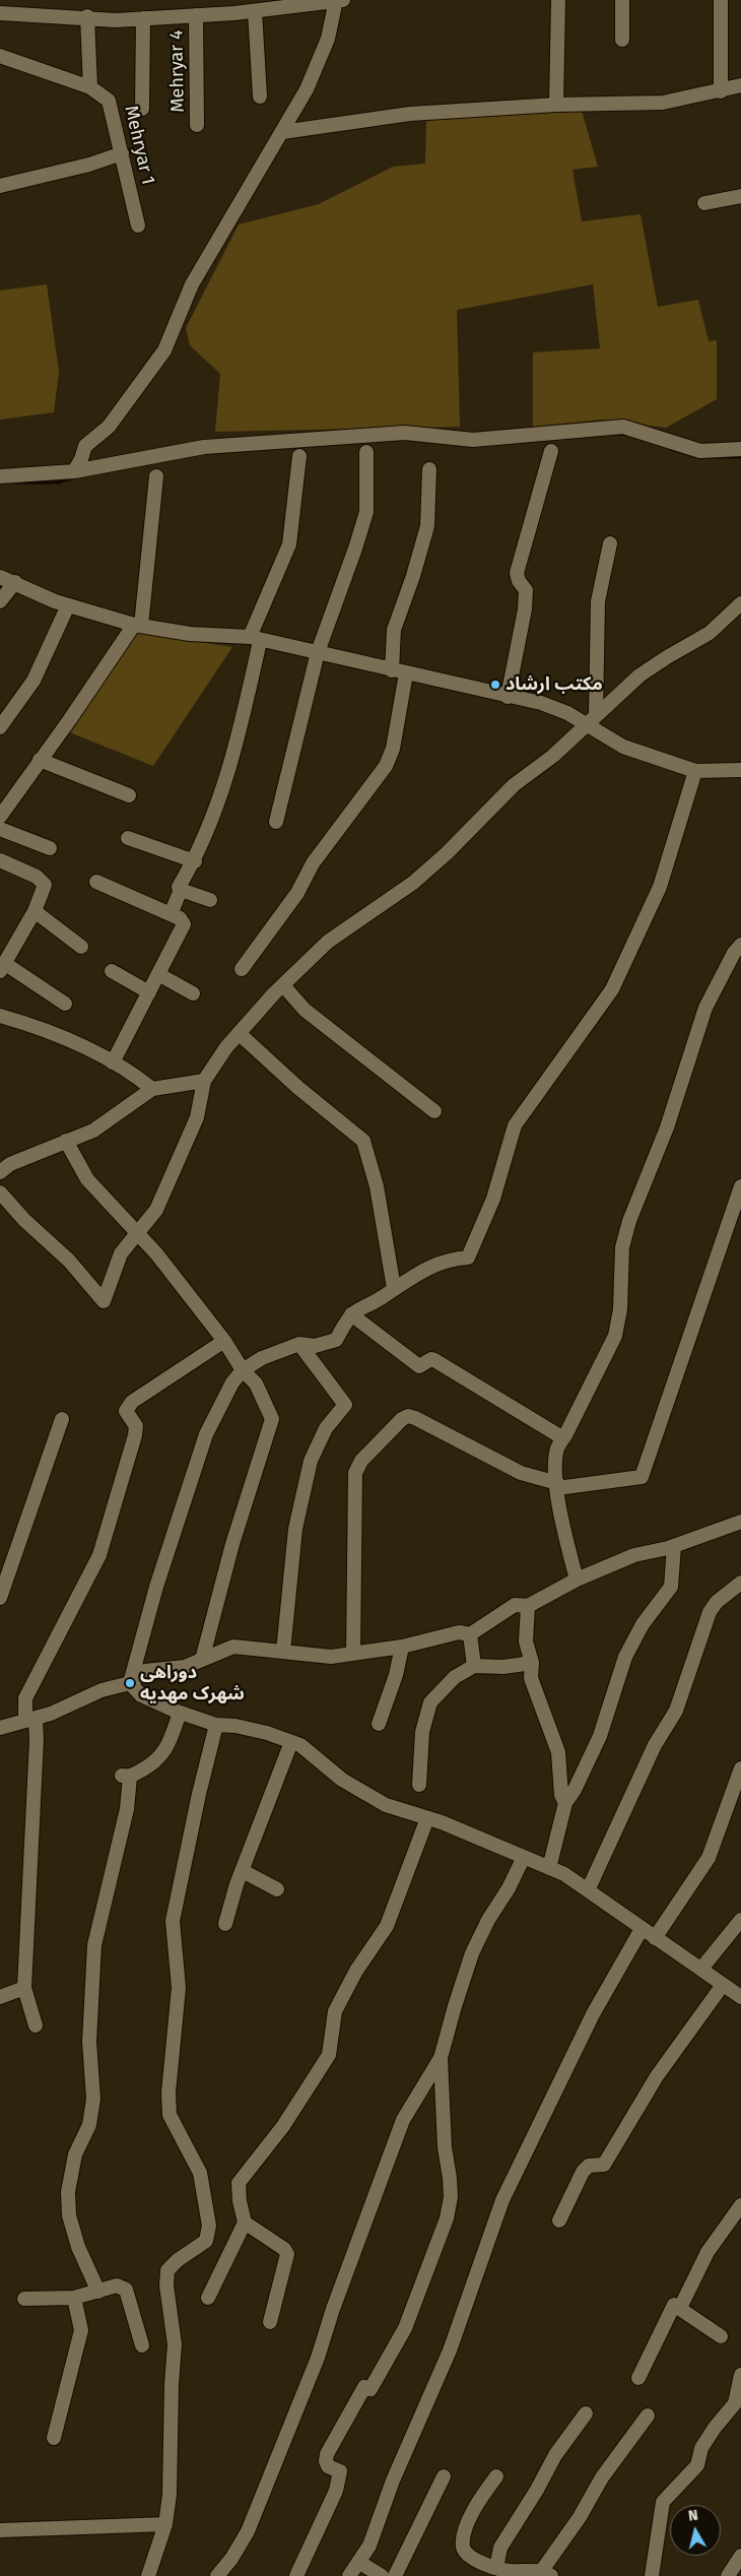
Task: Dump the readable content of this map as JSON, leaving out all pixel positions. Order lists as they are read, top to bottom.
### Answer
{
  "streets": {
    "street": ["Mehryar 4", "Mehryar 1"]
  },
  "places": ["مکتب ارشاد", "دوراهی شهرک مهدیه"],
  "north": "top"
}
